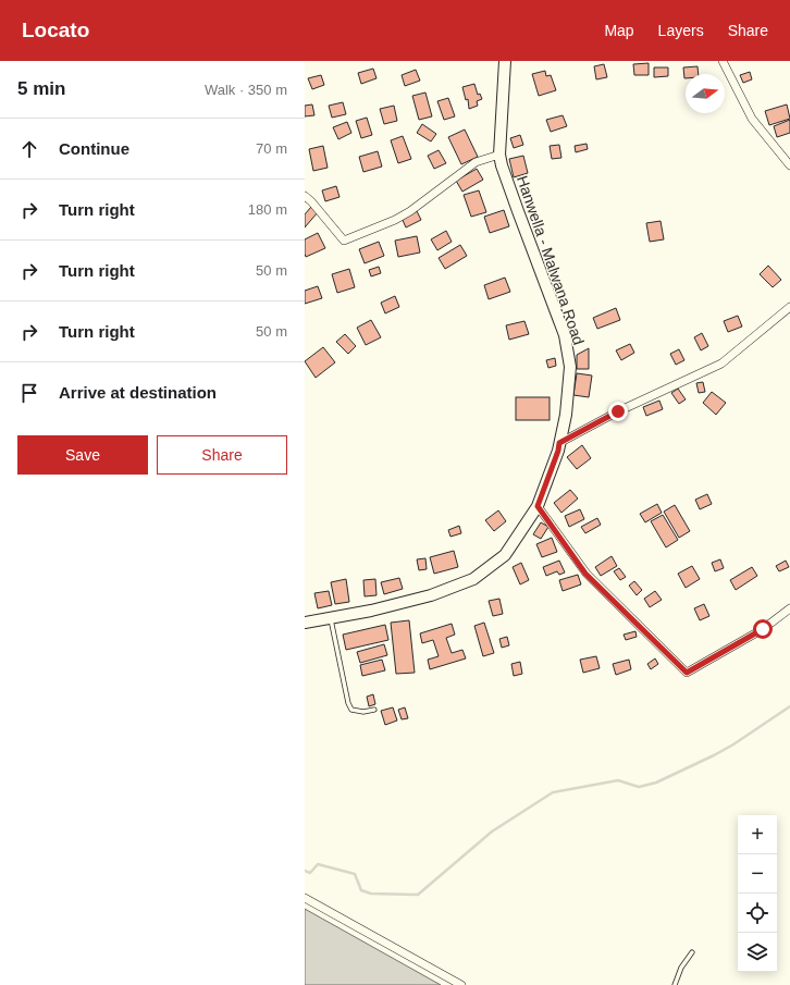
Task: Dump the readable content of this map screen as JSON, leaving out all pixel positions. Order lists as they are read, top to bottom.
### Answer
{
  "streets": {
    "street": ["Hanwella - Malwana Road"]
  },
  "north": "right",
  "page": {
    "header": "Locato",
    "nav": ["Map", "Layers", "Share"],
    "heading": ["5 min", "Walk · 350 m"],
    "list": [
      ["Continue", "70 m"],
      ["Turn right", "180 m"],
      ["Turn right", "50 m"],
      ["Turn right", "50 m"],
      "Arrive at destination"
    ],
    "buttons": ["Save", "Share"],
    "map_buttons": ["+", "−"]
  }
}
